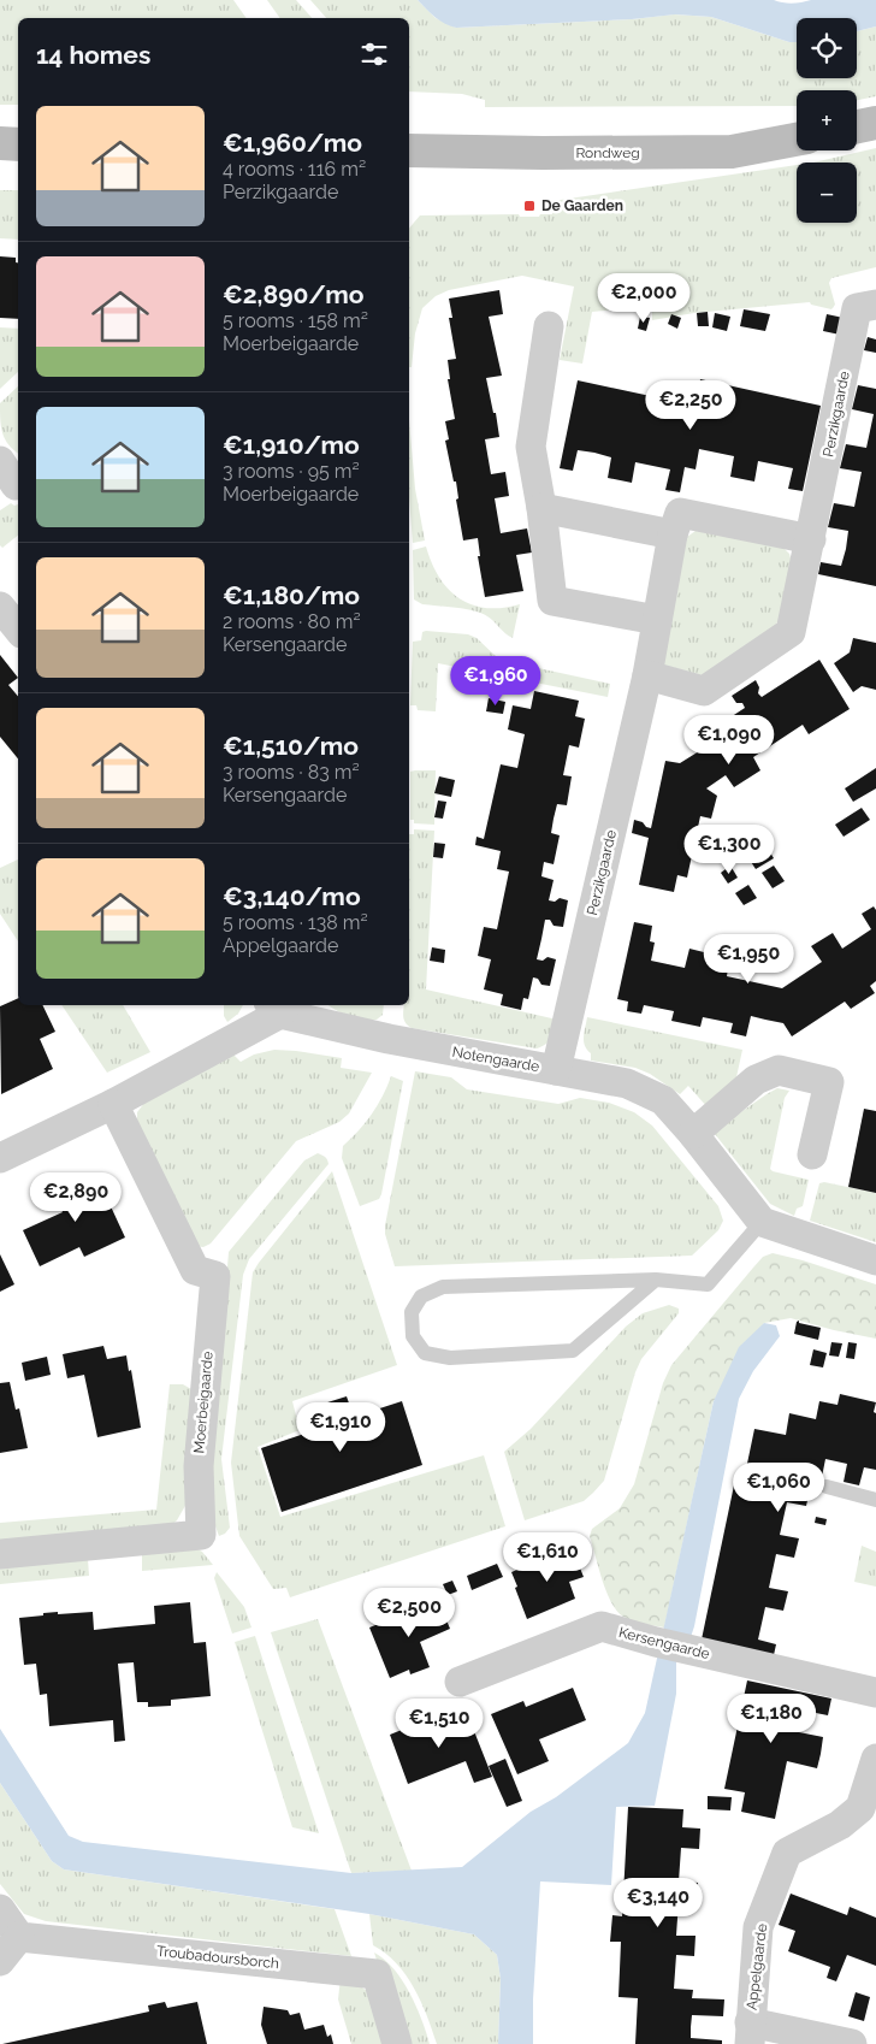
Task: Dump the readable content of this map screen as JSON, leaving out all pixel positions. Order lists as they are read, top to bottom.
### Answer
{
  "streets": {
    "main road": ["Rondweg"],
    "street": [
      "Perzikgaarde",
      "Notengaarde",
      "Moerbeigaarde",
      "Kersengaarde",
      "Troubadoursborch",
      "Appelgaarde"
    ]
  },
  "crossings": [
    ["Perzikgaarde", "Notengaarde"]
  ],
  "places": {
    "transit": ["De Gaarden"]
  },
  "page": {
    "map_buttons": ["+", "−"],
    "heading": "14 homes",
    "list": [
      {
        "name": "€1,960/mo",
        "note": "4 rooms · 116 m² · Perzikgaarde"
      },
      {
        "name": "€2,890/mo",
        "note": "5 rooms · 158 m² · Moerbeigaarde"
      },
      {
        "name": "€1,910/mo",
        "note": "3 rooms · 95 m² · Moerbeigaarde"
      },
      {
        "name": "€1,180/mo",
        "note": "2 rooms · 80 m² · Kersengaarde"
      },
      {
        "name": "€1,510/mo",
        "note": "3 rooms · 83 m² · Kersengaarde"
      },
      {
        "name": "€3,140/mo",
        "note": "5 rooms · 138 m² · Appelgaarde"
      }
    ],
    "price": [
      "€2,000",
      "€2,250",
      "€1,960",
      "€1,090",
      "€1,300",
      "€1,950",
      "€2,890",
      "€1,910",
      "€1,060",
      "€1,610",
      "€2,500",
      "€1,180",
      "€1,510",
      "€3,140"
    ]
  }
}
